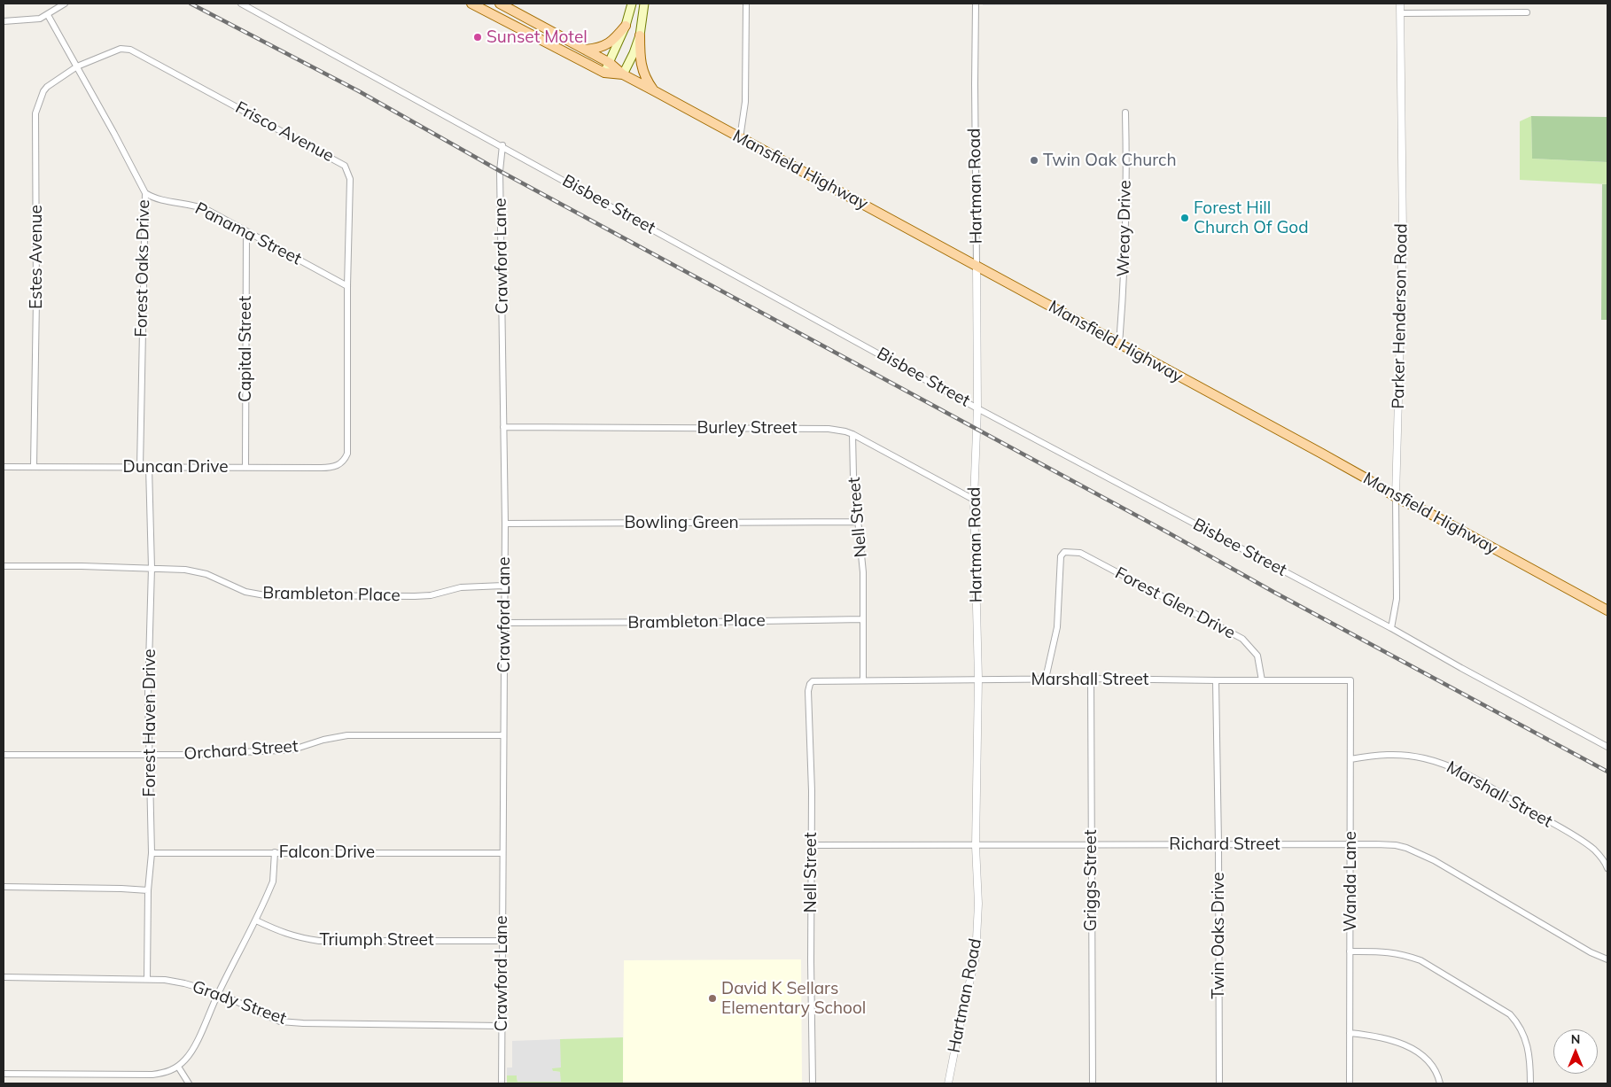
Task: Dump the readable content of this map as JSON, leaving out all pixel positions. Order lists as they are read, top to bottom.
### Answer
{
  "streets": {
    "main road": ["Mansfield Highway"],
    "street": [
      "Frisco Avenue",
      "Hartman Road",
      "Bisbee Street",
      "Wreay Drive",
      "Panama Street",
      "Crawford Lane",
      "Estes Avenue",
      "Forest Oaks Drive",
      "Parker Henderson Road",
      "Capital Street",
      "Burley Street",
      "Duncan Drive",
      "Nell Street",
      "Bowling Green",
      "Brambleton Place",
      "Forest Glen Drive",
      "Marshall Street",
      "Forest Haven Drive",
      "Orchard Street",
      "Richard Street",
      "Falcon Drive",
      "Griggs Street",
      "Wanda Lane",
      "Twin Oaks Drive",
      "Triumph Street",
      "Grady Street"
    ]
  },
  "crossings": [
    ["Frisco Avenue", "Panama Street"],
    ["Frisco Avenue", "Estes Avenue"],
    ["Frisco Avenue", "Forest Oaks Drive"],
    ["Frisco Avenue", "Duncan Drive"],
    ["Mansfield Highway", "Hartman Road"],
    ["Mansfield Highway", "Wreay Drive"],
    ["Mansfield Highway", "Parker Henderson Road"],
    ["Hartman Road", "Bisbee Street"],
    ["Hartman Road", "Burley Street"],
    ["Hartman Road", "Marshall Street"],
    ["Hartman Road", "Richard Street"],
    ["Bisbee Street", "Crawford Lane"],
    ["Bisbee Street", "Parker Henderson Road"],
    ["Panama Street", "Forest Oaks Drive"],
    ["Panama Street", "Capital Street"],
    ["Crawford Lane", "Burley Street"],
    ["Crawford Lane", "Bowling Green"],
    ["Crawford Lane", "Brambleton Place"],
    ["Crawford Lane", "Orchard Street"],
    ["Crawford Lane", "Falcon Drive"],
    ["Crawford Lane", "Triumph Street"],
    ["Crawford Lane", "Grady Street"],
    ["Estes Avenue", "Forest Oaks Drive"],
    ["Estes Avenue", "Duncan Drive"],
    ["Forest Oaks Drive", "Duncan Drive"],
    ["Capital Street", "Duncan Drive"],
    ["Burley Street", "Nell Street"],
    ["Duncan Drive", "Forest Haven Drive"],
    ["Nell Street", "Bowling Green"],
    ["Nell Street", "Brambleton Place"],
    ["Nell Street", "Marshall Street"],
    ["Nell Street", "Richard Street"],
    ["Brambleton Place", "Forest Haven Drive"],
    ["Forest Glen Drive", "Marshall Street"],
    ["Marshall Street", "Griggs Street"],
    ["Marshall Street", "Wanda Lane"],
    ["Marshall Street", "Twin Oaks Drive"],
    ["Forest Haven Drive", "Orchard Street"],
    ["Forest Haven Drive", "Falcon Drive"],
    ["Forest Haven Drive", "Grady Street"],
    ["Richard Street", "Griggs Street"],
    ["Richard Street", "Wanda Lane"],
    ["Richard Street", "Twin Oaks Drive"]
  ],
  "places": [
    "Sunset Motel",
    "Twin Oak Church",
    "Forest Hill Church Of God",
    "David K Sellars Elementary School"
  ],
  "north": "top"
}
